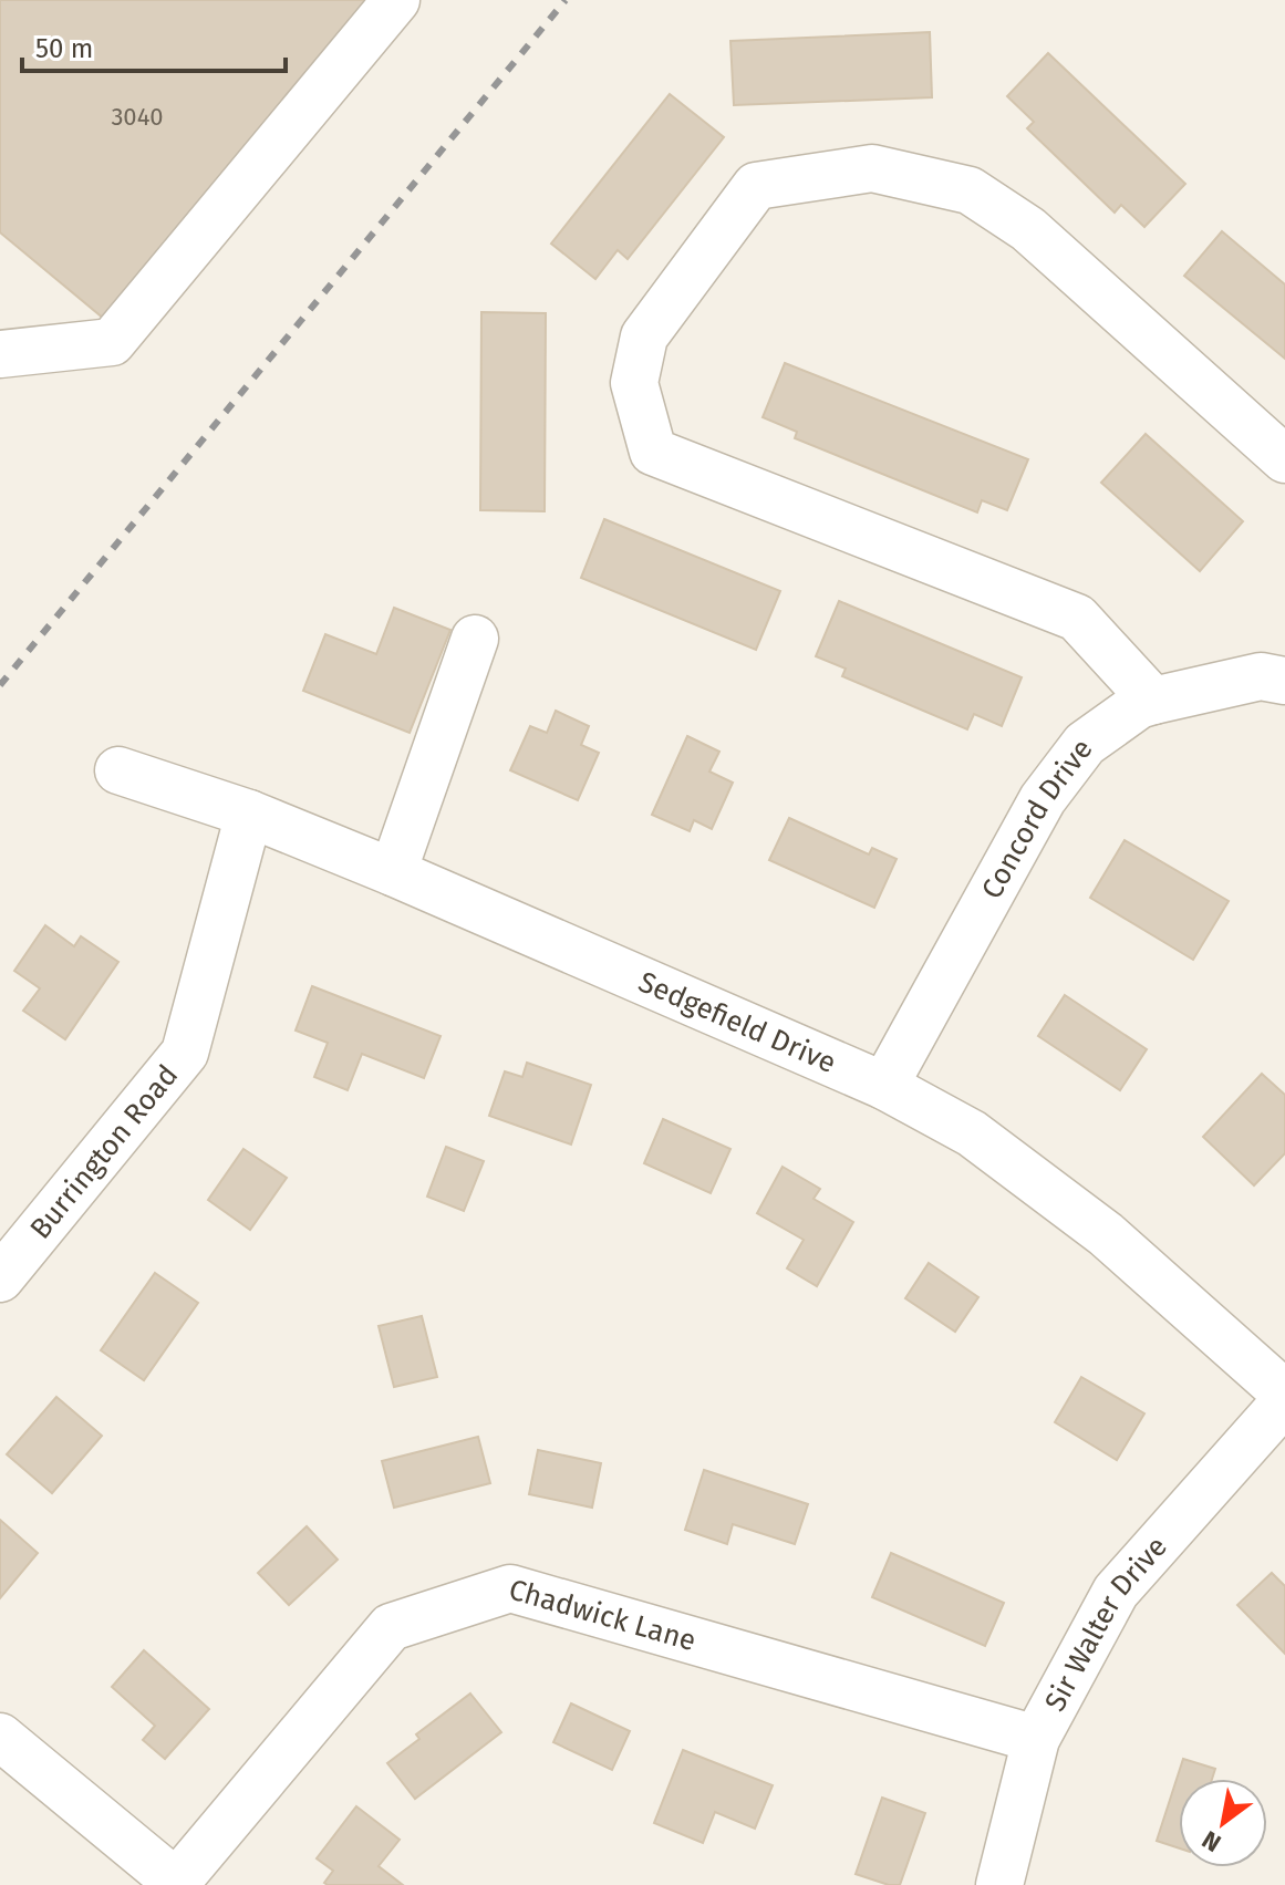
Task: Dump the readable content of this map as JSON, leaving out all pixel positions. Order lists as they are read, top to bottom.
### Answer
{
  "streets": {
    "street": [
      "Concord Drive",
      "Sedgefield Drive",
      "Burrington Road",
      "Chadwick Lane",
      "Sir Walter Drive"
    ]
  },
  "crossings": [
    ["Concord Drive", "Sedgefield Drive"],
    ["Sedgefield Drive", "Burrington Road"],
    ["Chadwick Lane", "Sir Walter Drive"]
  ],
  "house_numbers": ["3040"],
  "scale_bar": "50 m",
  "north": "bottom left"
}
